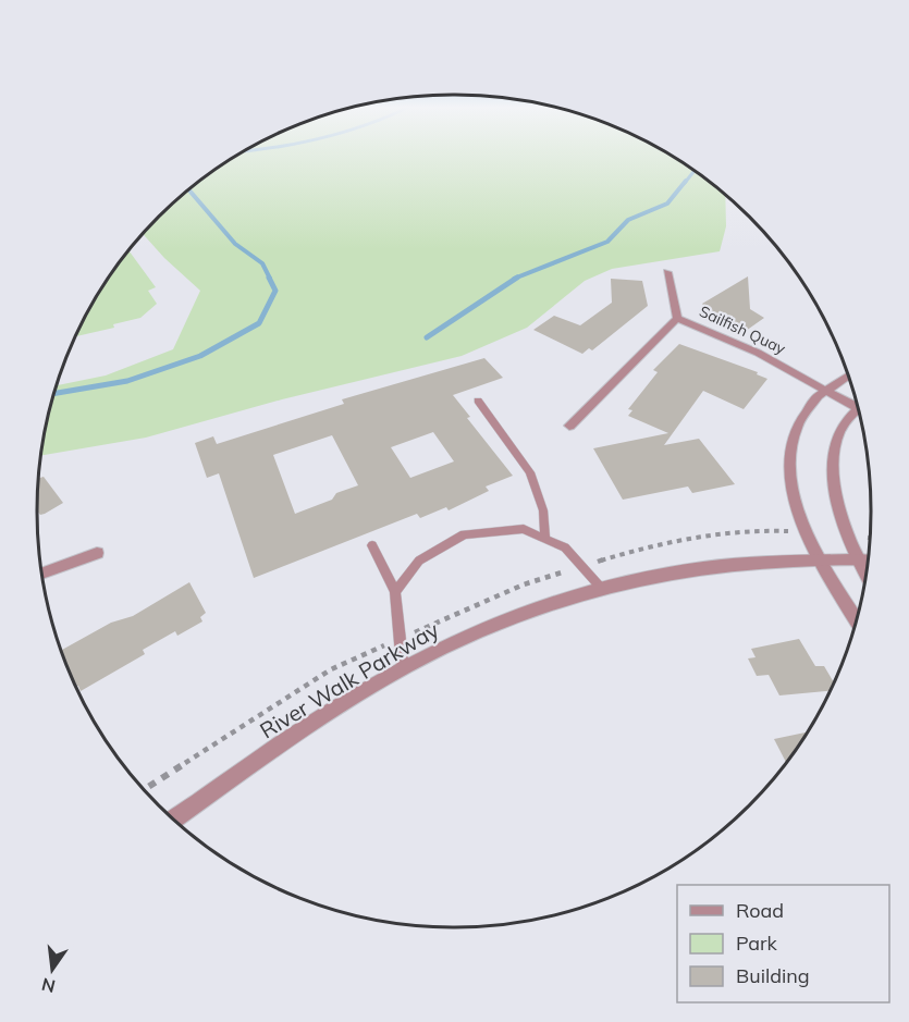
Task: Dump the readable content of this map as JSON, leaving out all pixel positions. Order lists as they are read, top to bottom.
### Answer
{
  "streets": {
    "street": ["Sailfish Quay", "River Walk Parkway"]
  },
  "legend": ["Road", "Park", "Building"],
  "north": "bottom"
}
